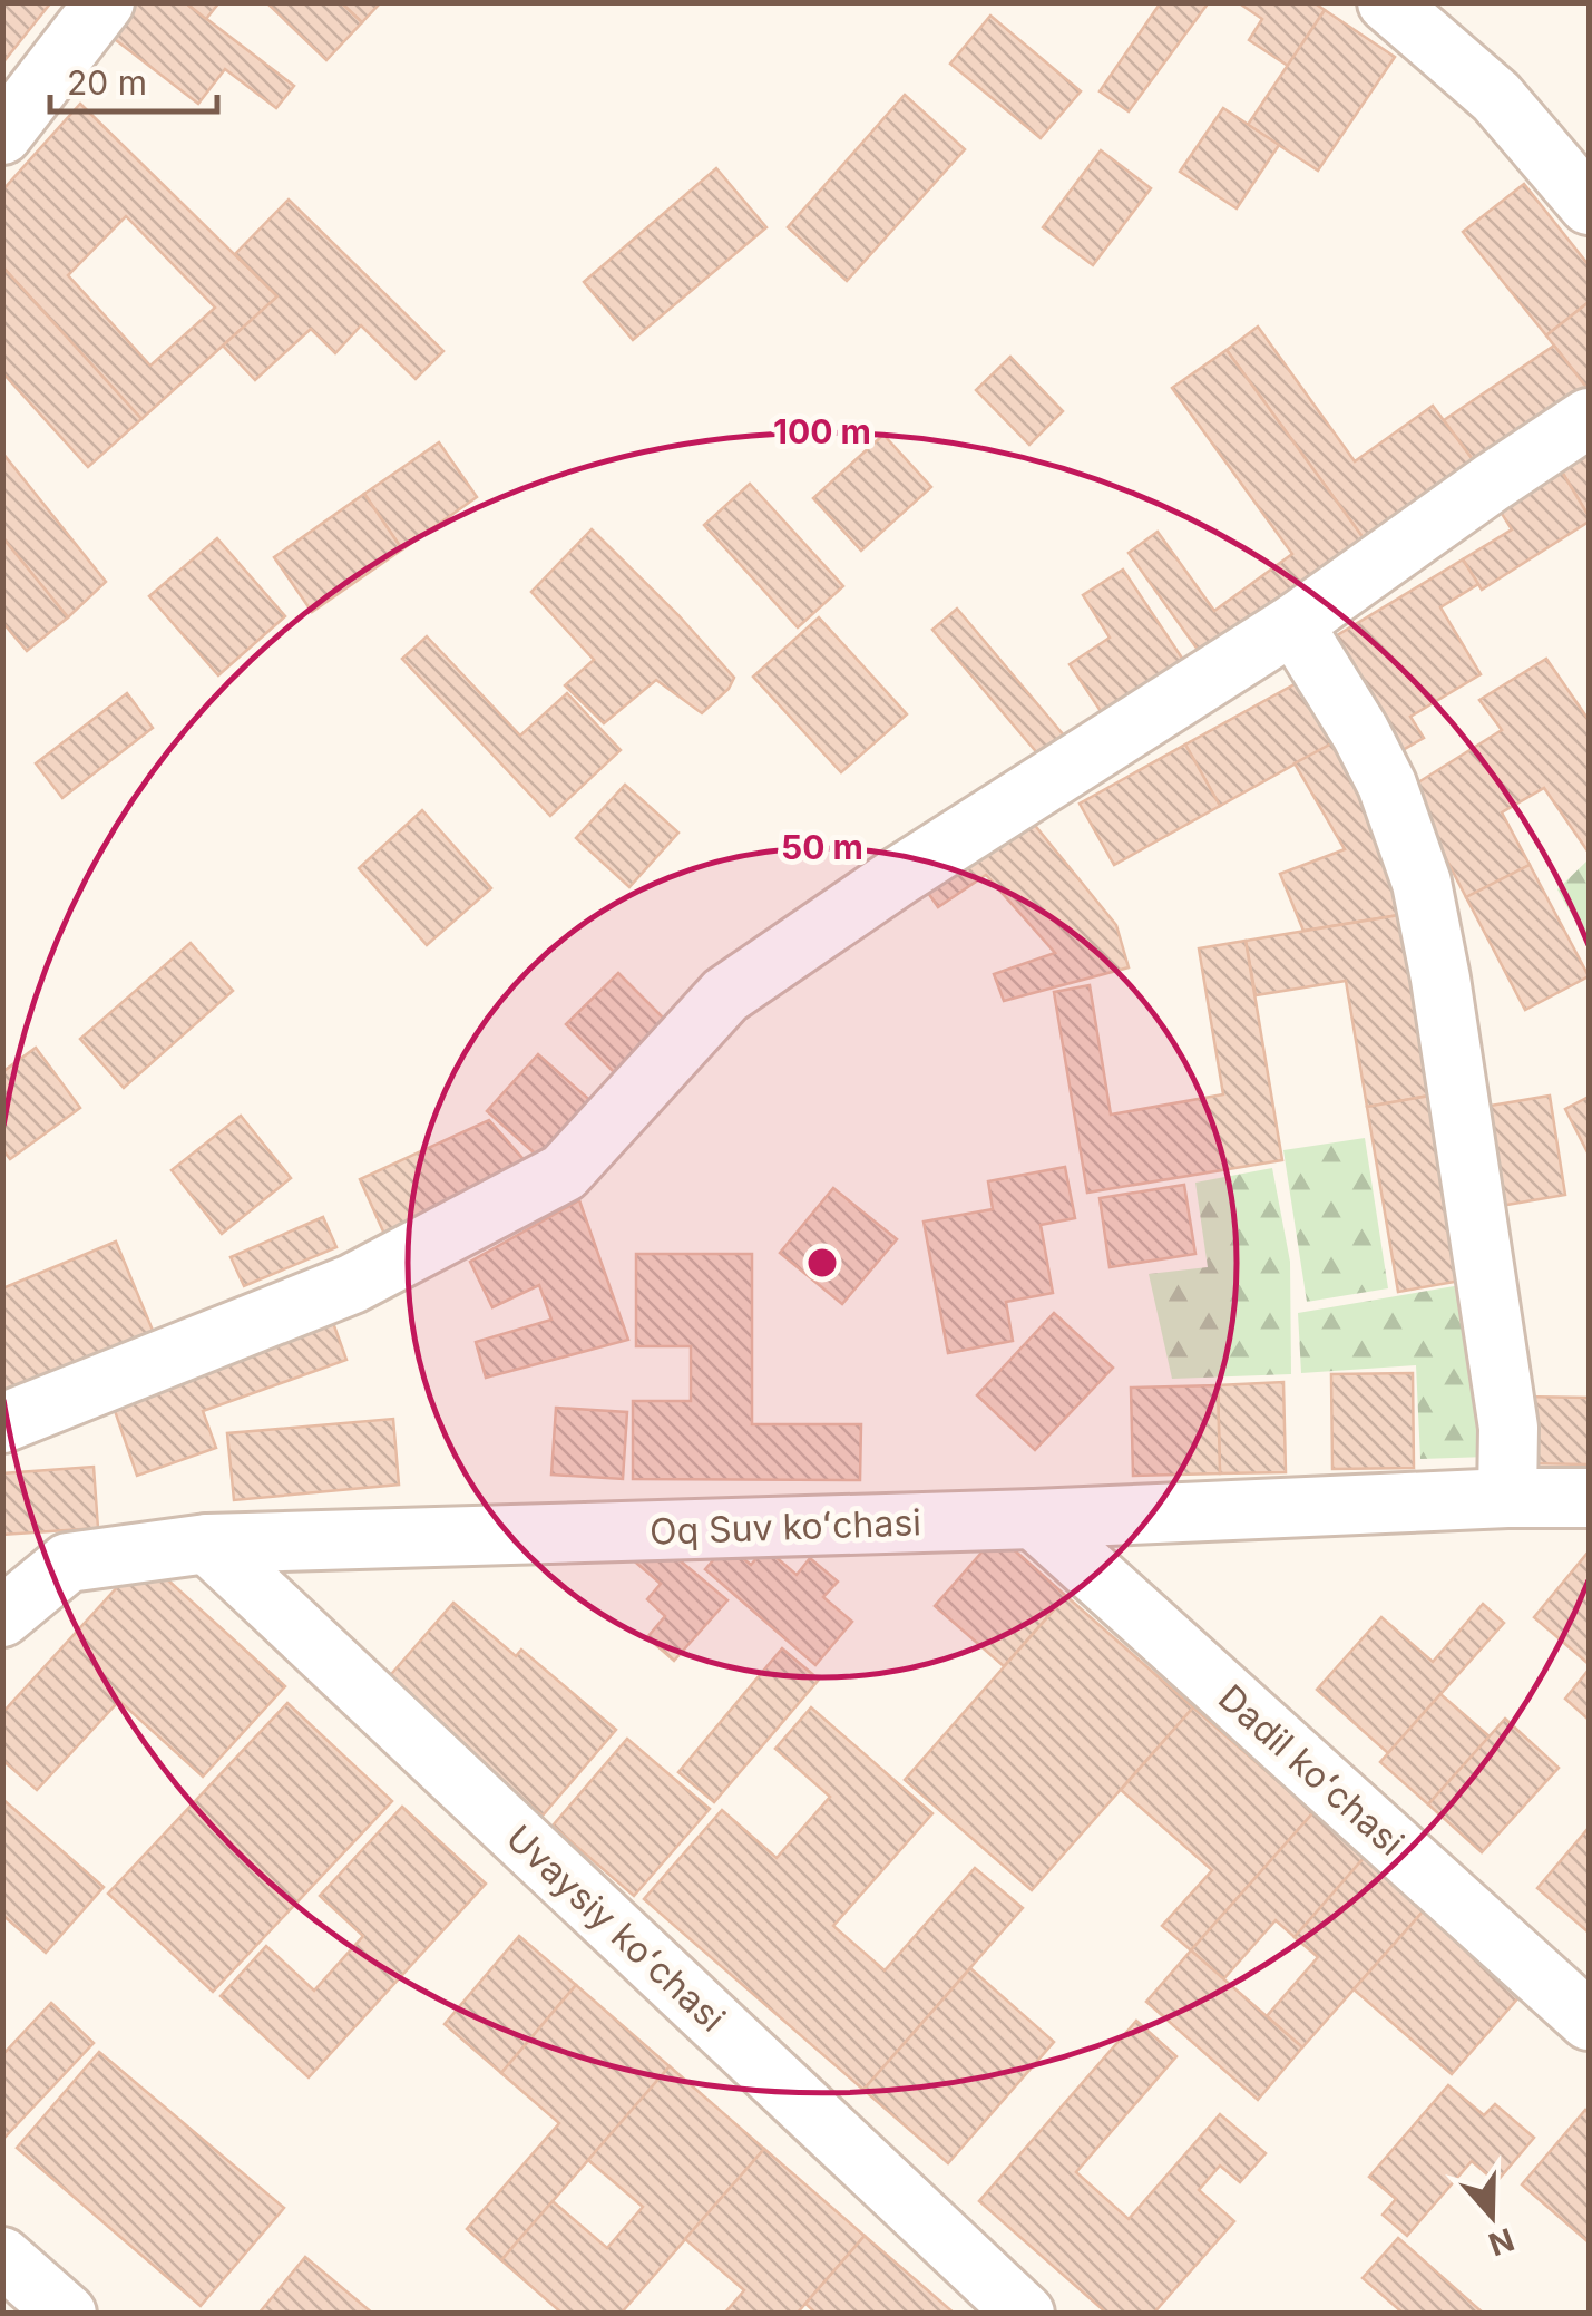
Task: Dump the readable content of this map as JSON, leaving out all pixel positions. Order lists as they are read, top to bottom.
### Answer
{
  "streets": {
    "street": ["Oq Suv koʻchasi", "Dadil koʻchasi", "Uvaysiy koʻchasi"]
  },
  "crossings": [
    ["Oq Suv koʻchasi", "Dadil koʻchasi"],
    ["Oq Suv koʻchasi", "Uvaysiy koʻchasi"]
  ],
  "scale_bar": "20 m",
  "north": "bottom",
  "rings": ["100 m", "50 m"]
}
